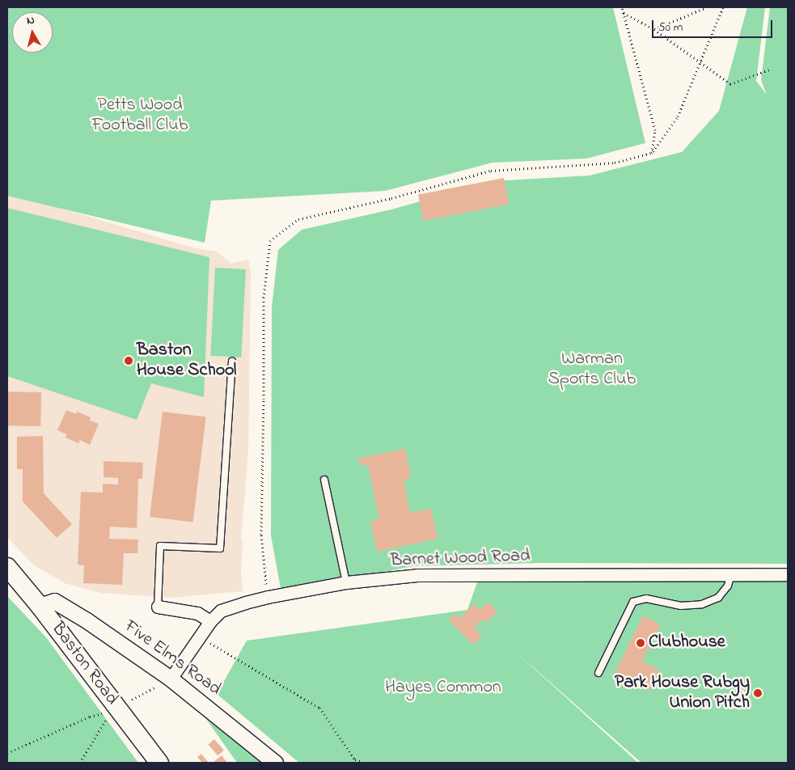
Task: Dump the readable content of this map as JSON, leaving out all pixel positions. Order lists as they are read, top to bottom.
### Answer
{
  "streets": {
    "main road": ["Baston Road"],
    "street": ["Barnet Wood Road", "Five Elms Road"]
  },
  "crossings": [
    ["Barnet Wood Road", "Five Elms Road"],
    ["Five Elms Road", "Baston Road"]
  ],
  "parks": ["Petts Wood Football Club", "Warman Sports Club", "Hayes Common"],
  "places": ["Baston House School", "Clubhouse", "Park House Rubgy Union Pitch"],
  "scale_bar": "50 m",
  "north": "top"
}
